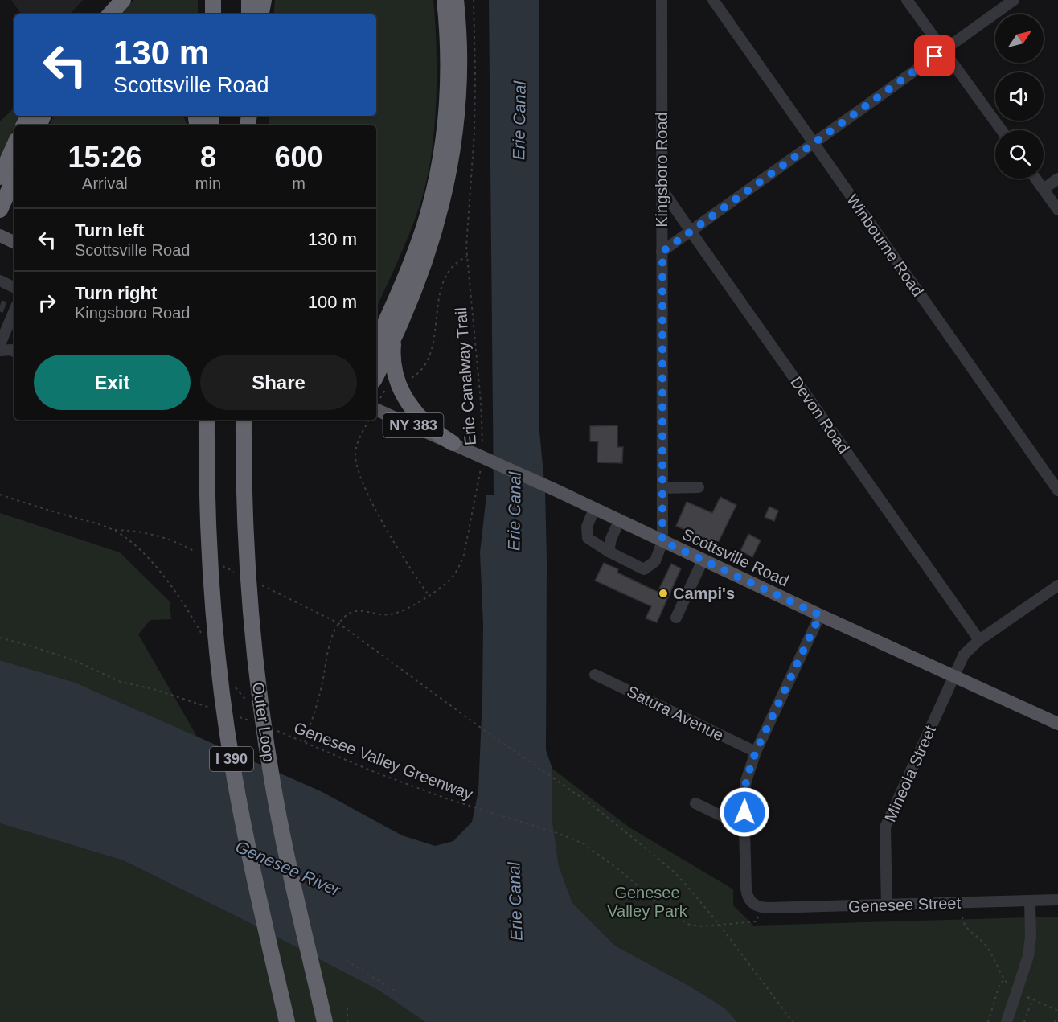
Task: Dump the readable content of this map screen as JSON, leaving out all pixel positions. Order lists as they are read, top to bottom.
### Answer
{
  "streets": {
    "highway": ["Outer Loop", "I 390"],
    "main road": ["NY 383", "Scottsville Road"],
    "street": [
      "Kingsboro Road",
      "Winbourne Road",
      "Devon Road",
      "Satura Avenue",
      "Mineola Street",
      "Genesee Street"
    ],
    "path": ["Erie Canalway Trail", "Genesee Valley Greenway"]
  },
  "crossings": [
    ["Kingsboro Road", "Devon Road"],
    ["Kingsboro Road", "Scottsville Road"],
    ["Devon Road", "Mineola Street"],
    ["Scottsville Road", "Mineola Street"],
    ["Genesee Valley Greenway", "Genesee Street"],
    ["Mineola Street", "Genesee Street"]
  ],
  "water": ["Erie Canal", "Genesee River"],
  "parks": ["Genesee Valley Park"],
  "places": ["Campi's"],
  "north": "top right",
  "page": {
    "turn": ["130 m", "Scottsville Road"],
    "eta": [
      "15:26",
      "Arrival",
      "8",
      "min",
      "600",
      "m"
    ],
    "list": [
      {
        "name": "Turn left",
        "note": "Scottsville Road",
        "value": "130 m"
      },
      {
        "name": "Turn right",
        "note": "Kingsboro Road",
        "value": "100 m"
      }
    ],
    "buttons": ["Exit", "Share"]
  }
}
